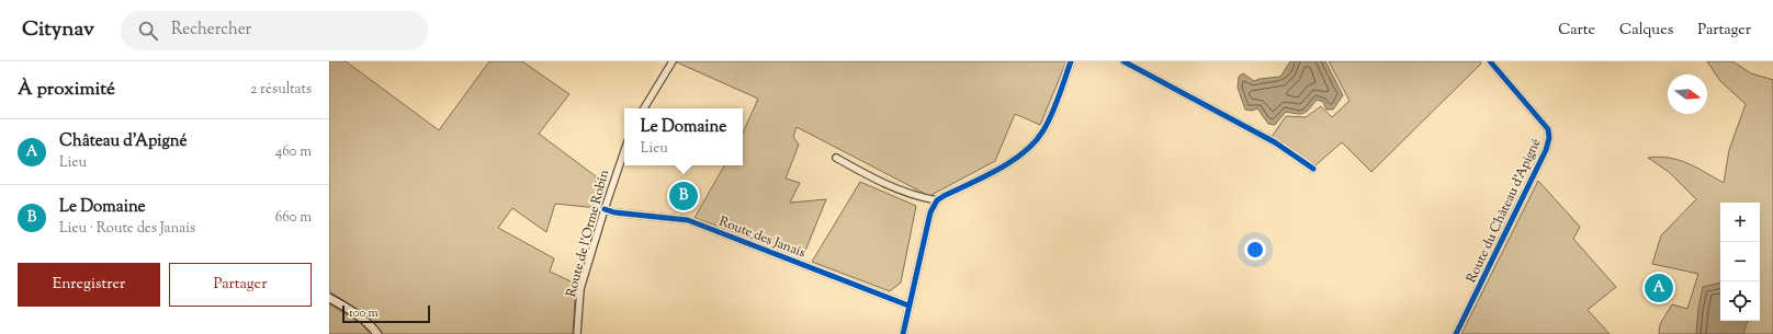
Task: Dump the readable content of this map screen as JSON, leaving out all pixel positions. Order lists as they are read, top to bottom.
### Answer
{
  "streets": {
    "street": ["Route du Château d'Apigné", "Route de l'Orme Robin", "Route des Janais"]
  },
  "crossings": [
    ["Route de l'Orme Robin", "Route des Janais"]
  ],
  "scale_bar": "100 m",
  "north": "right",
  "page": {
    "header": "Citynav",
    "search": "Rechercher",
    "nav": ["Carte", "Calques", "Partager"],
    "heading": ["À proximité", "2 résultats"],
    "popup": ["Le Domaine", "Lieu"],
    "list": [
      {
        "mark": "A",
        "name": "Château d'Apigné",
        "note": "Lieu",
        "value": "460 m"
      },
      {
        "mark": "B",
        "name": "Le Domaine",
        "note": "Lieu · Route des Janais",
        "value": "660 m"
      }
    ],
    "pins": ["B", "A"],
    "map_buttons": ["+", "−"],
    "buttons": ["Enregistrer", "Partager"],
    "scale": "100 m"
  }
}
